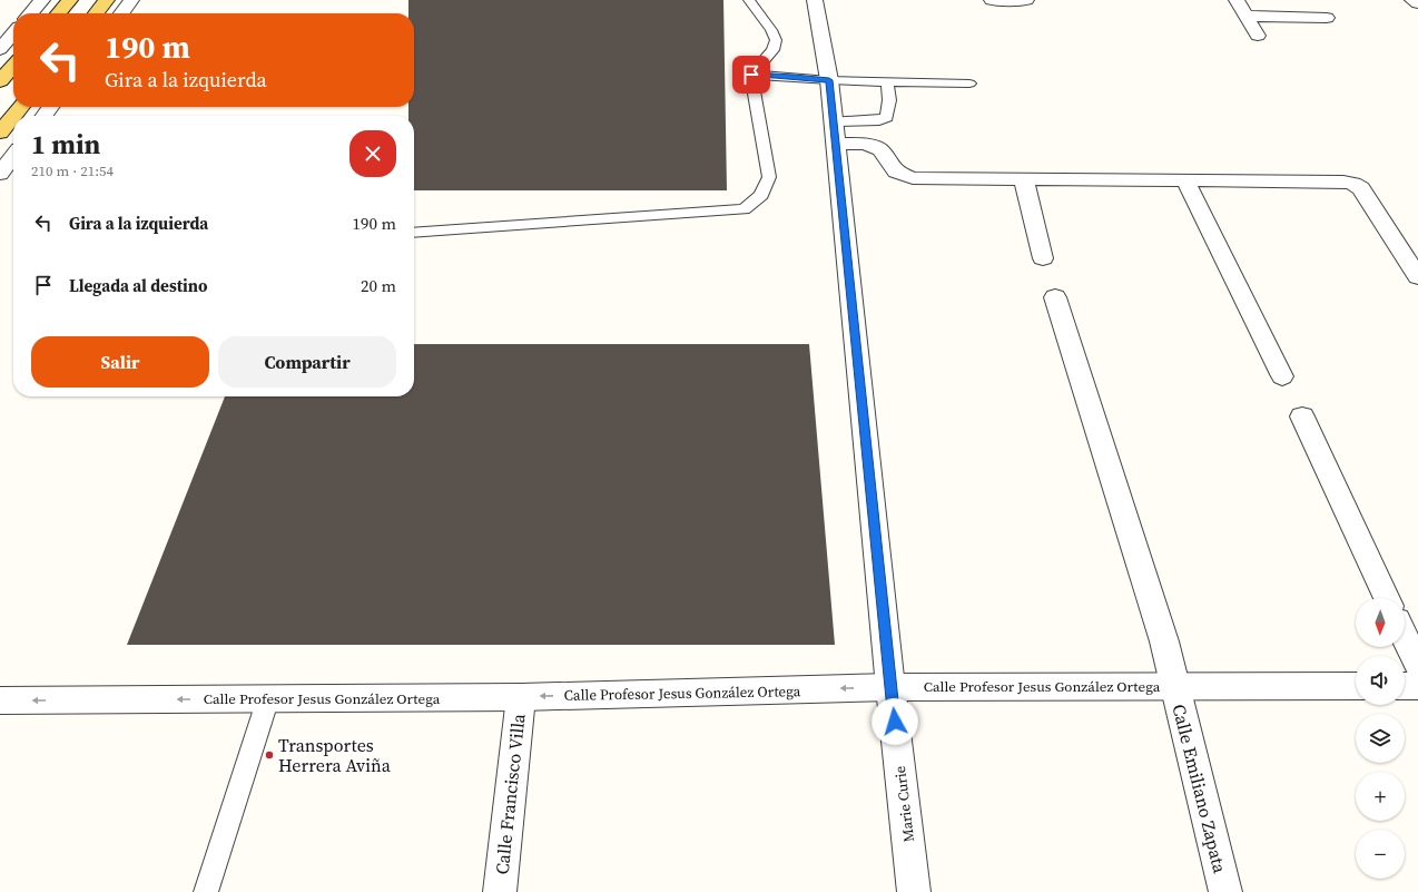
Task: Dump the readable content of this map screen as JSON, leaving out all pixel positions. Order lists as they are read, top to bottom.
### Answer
{
  "streets": {
    "street": [
      "Calle Profesor Jesus González Ortega",
      "Calle Emiliano Zapata",
      "Calle Francisco Villa",
      "Marie Curie"
    ]
  },
  "crossings": [
    ["Calle Profesor Jesus González Ortega", "Calle Emiliano Zapata"],
    ["Calle Profesor Jesus González Ortega", "Calle Francisco Villa"],
    ["Calle Profesor Jesus González Ortega", "Marie Curie"]
  ],
  "one_way": ["Calle Profesor Jesus González Ortega"],
  "places": ["Transportes Herrera Aviña"],
  "north": "bottom",
  "page": {
    "turn": ["190 m", "Gira a la izquierda"],
    "heading": ["1 min", "210 m · 21:54"],
    "list": [
      {
        "name": "Gira a la izquierda",
        "value": "190 m"
      },
      {
        "name": "Llegada al destino",
        "value": "20 m"
      }
    ],
    "buttons": ["Salir", "Compartir"],
    "map_buttons": ["+", "−"]
  }
}
